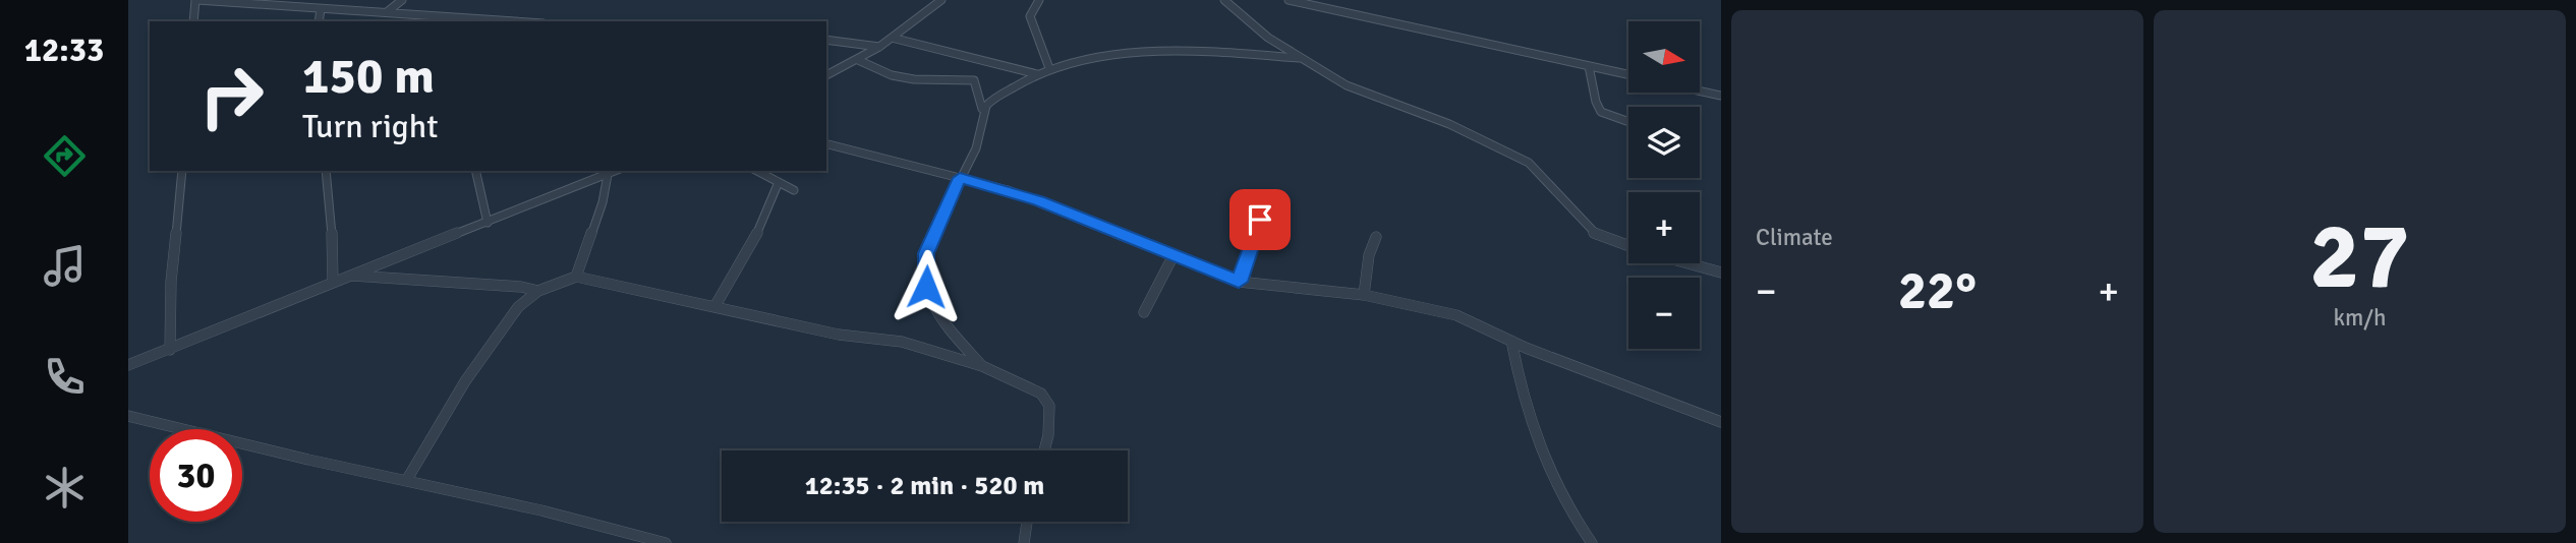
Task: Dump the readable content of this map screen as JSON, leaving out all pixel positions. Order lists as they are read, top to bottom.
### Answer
{
  "north": "right",
  "page": {
    "tabs": "12:33",
    "tile": [
      "Climate",
      ["27", "km/h"]
    ],
    "map_buttons": ["+", "−"],
    "turn": ["150 m", "Turn right"],
    "heat": ["−", "22°", "+"],
    "limit": "30",
    "trip": "12:35 · 2 min · 520 m"
  }
}
